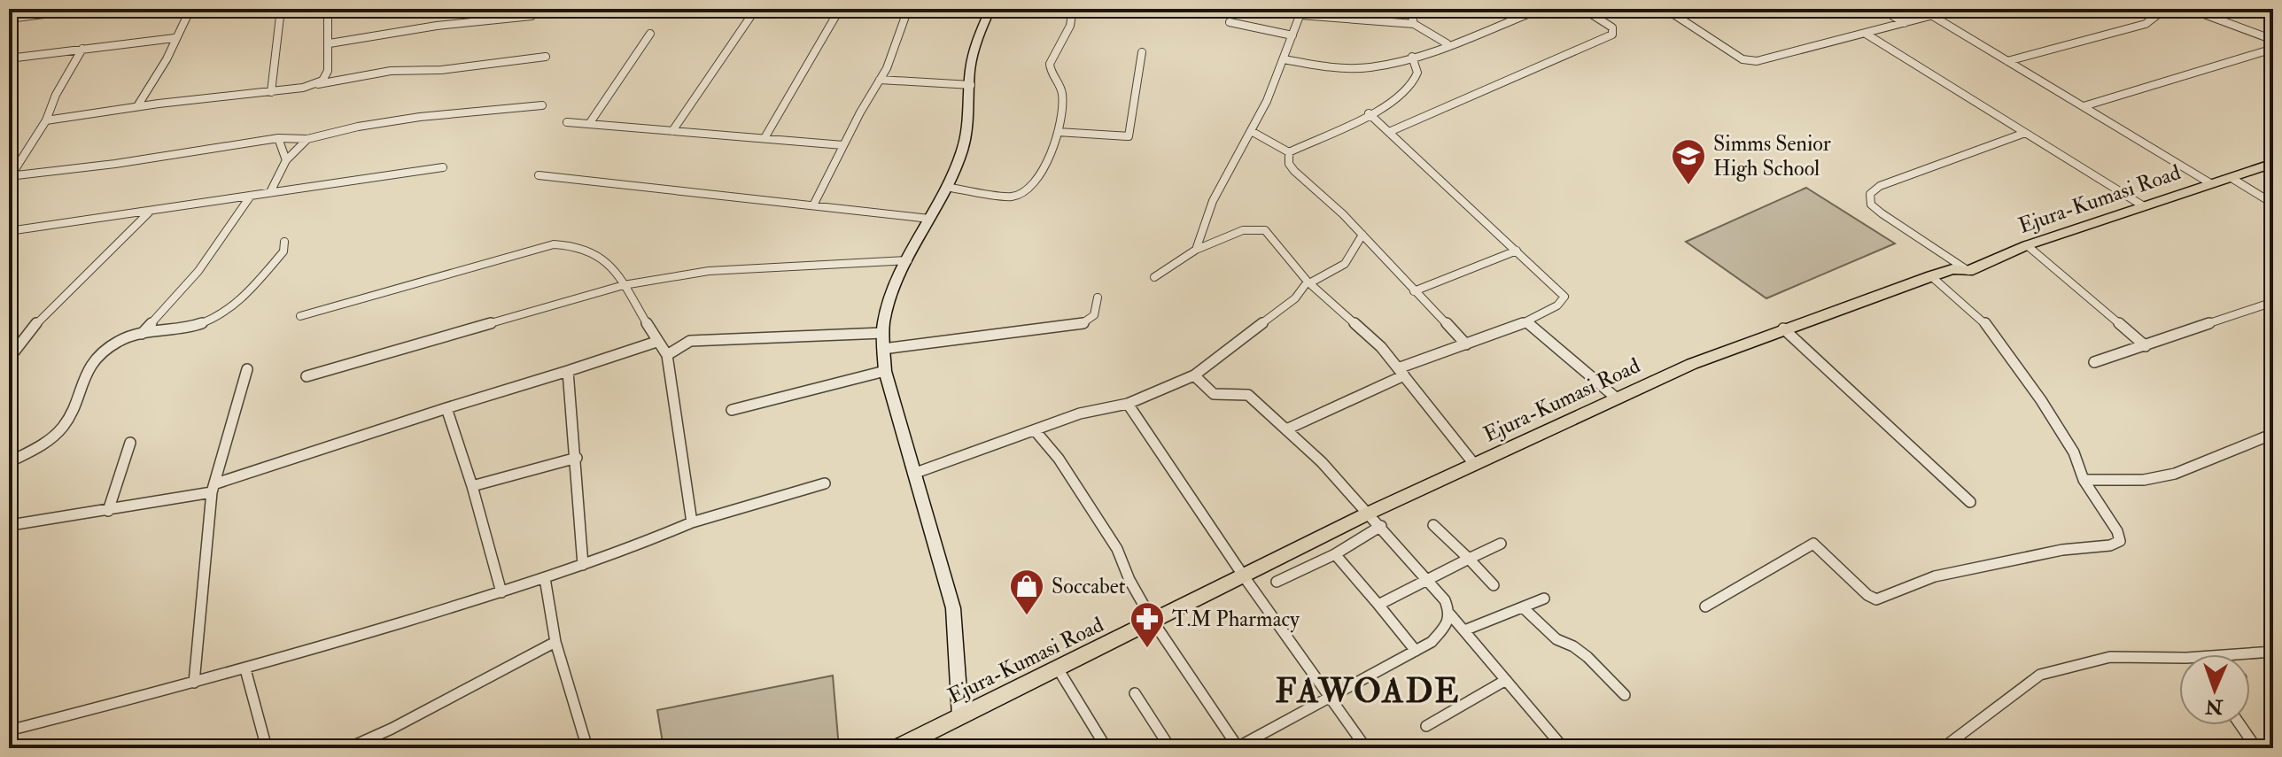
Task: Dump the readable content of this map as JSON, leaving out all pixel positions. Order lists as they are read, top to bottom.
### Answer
{
  "streets": {
    "main road": ["Ejura-Kumasi Road"]
  },
  "districts": ["FAWOADE"],
  "places": {
    "school or university": ["Simms Senior High School"],
    "shop": ["Soccabet"],
    "pharmacy": ["T.M Pharmacy"]
  },
  "north": "bottom"
}
